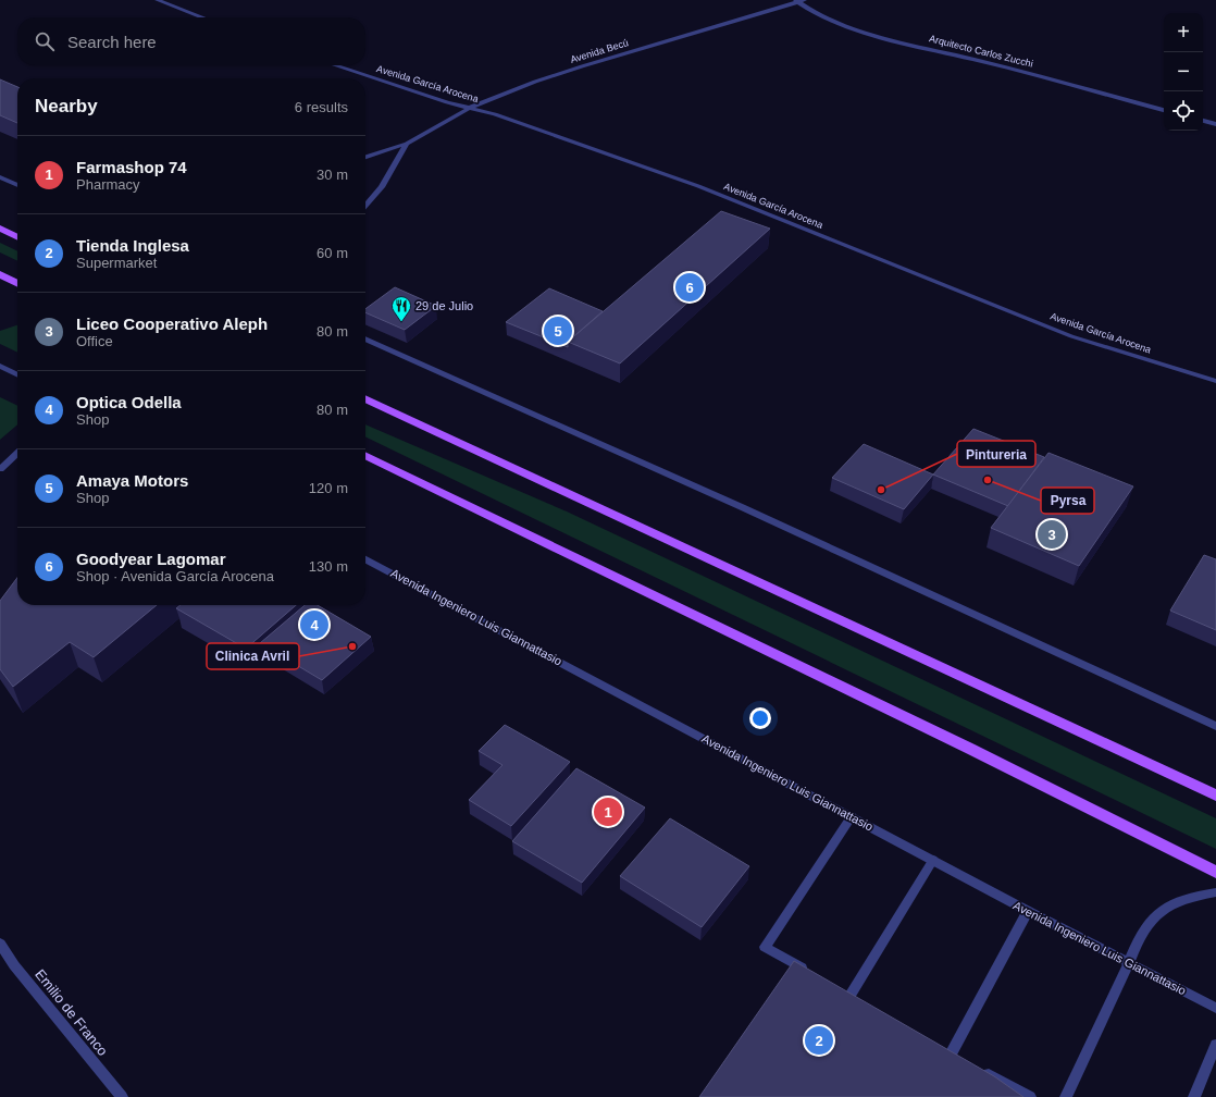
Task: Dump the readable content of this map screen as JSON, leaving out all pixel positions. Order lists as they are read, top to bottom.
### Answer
{
  "streets": {
    "street": [
      "Avenida Becú",
      "Arquitecto Carlos Zucchi",
      "Avenida García Arocena",
      "Avenida Ingeniero Luis Giannattasio",
      "Emilio de Franco"
    ]
  },
  "crossings": [
    ["Avenida Becú", "Arquitecto Carlos Zucchi"],
    ["Avenida Becú", "Avenida García Arocena"]
  ],
  "places": {
    "restaurant": ["29 de Julio"],
    "other": ["Pyrsa", "Pintureria", "Clinica Avril"]
  },
  "page": {
    "map_buttons": ["+", "−"],
    "search": "Search here",
    "heading": ["Nearby", "6 results"],
    "list": [
      {
        "mark": "1",
        "name": "Farmashop 74",
        "note": "Pharmacy",
        "value": "30 m"
      },
      {
        "mark": "2",
        "name": "Tienda Inglesa",
        "note": "Supermarket",
        "value": "60 m"
      },
      {
        "mark": "3",
        "name": "Liceo Cooperativo Aleph",
        "note": "Office",
        "value": "80 m"
      },
      {
        "mark": "4",
        "name": "Optica Odella",
        "note": "Shop",
        "value": "80 m"
      },
      {
        "mark": "5",
        "name": "Amaya Motors",
        "note": "Shop",
        "value": "120 m"
      },
      {
        "mark": "6",
        "name": "Goodyear Lagomar",
        "note": "Shop · Avenida García Arocena",
        "value": "130 m"
      }
    ],
    "pins": [
      "6",
      "5",
      "3",
      "4",
      "1",
      "2"
    ]
  }
}
